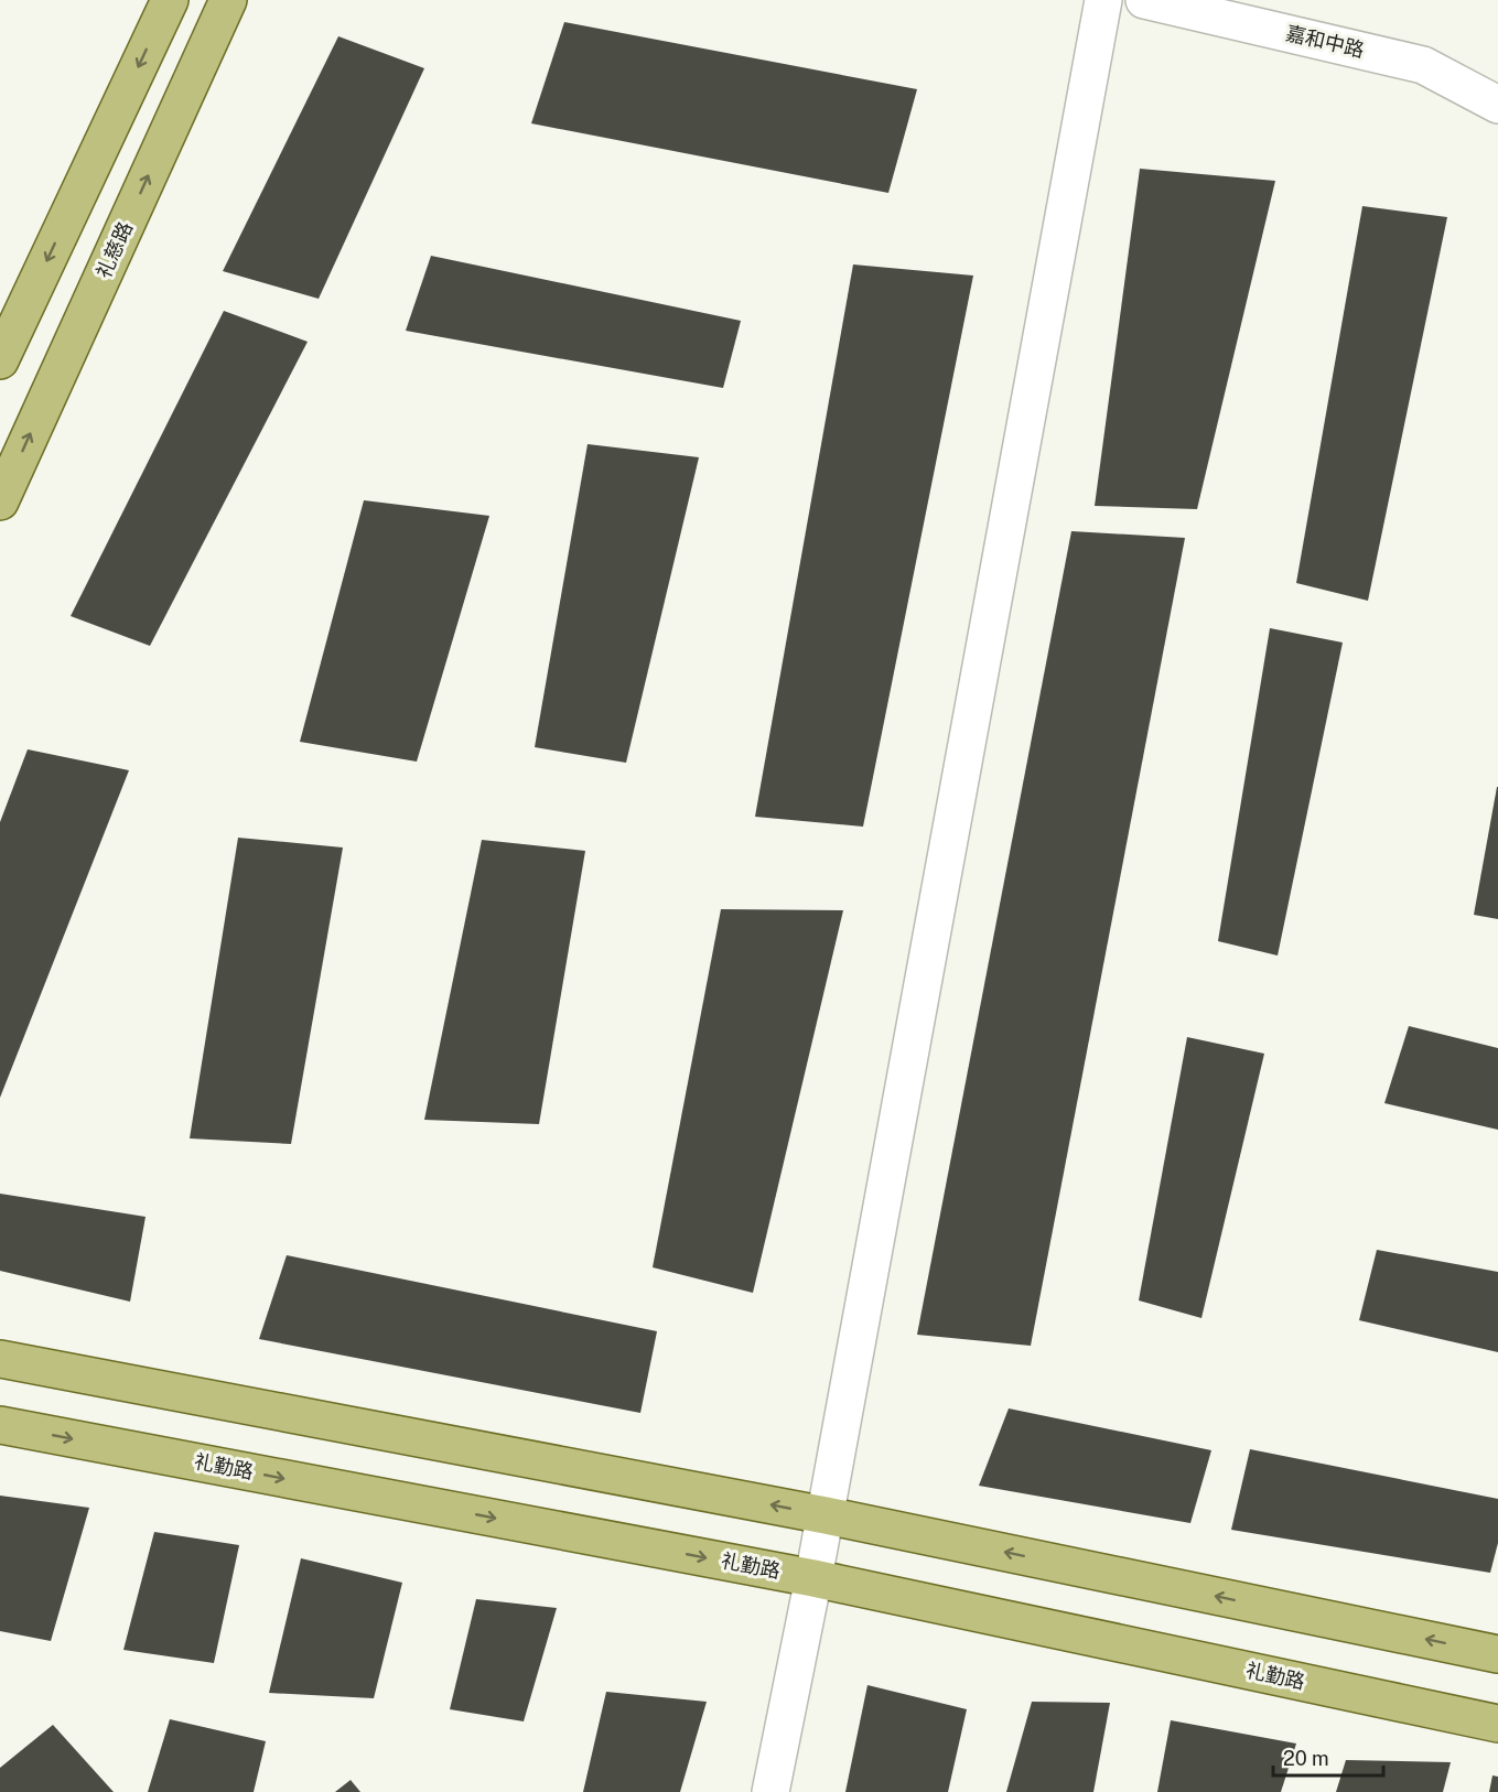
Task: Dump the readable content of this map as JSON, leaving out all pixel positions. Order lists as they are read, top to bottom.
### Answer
{
  "streets": {
    "main road": ["礼慈路", "礼勤路"],
    "street": ["嘉和中路"]
  },
  "scale_bar": "20 m"
}
